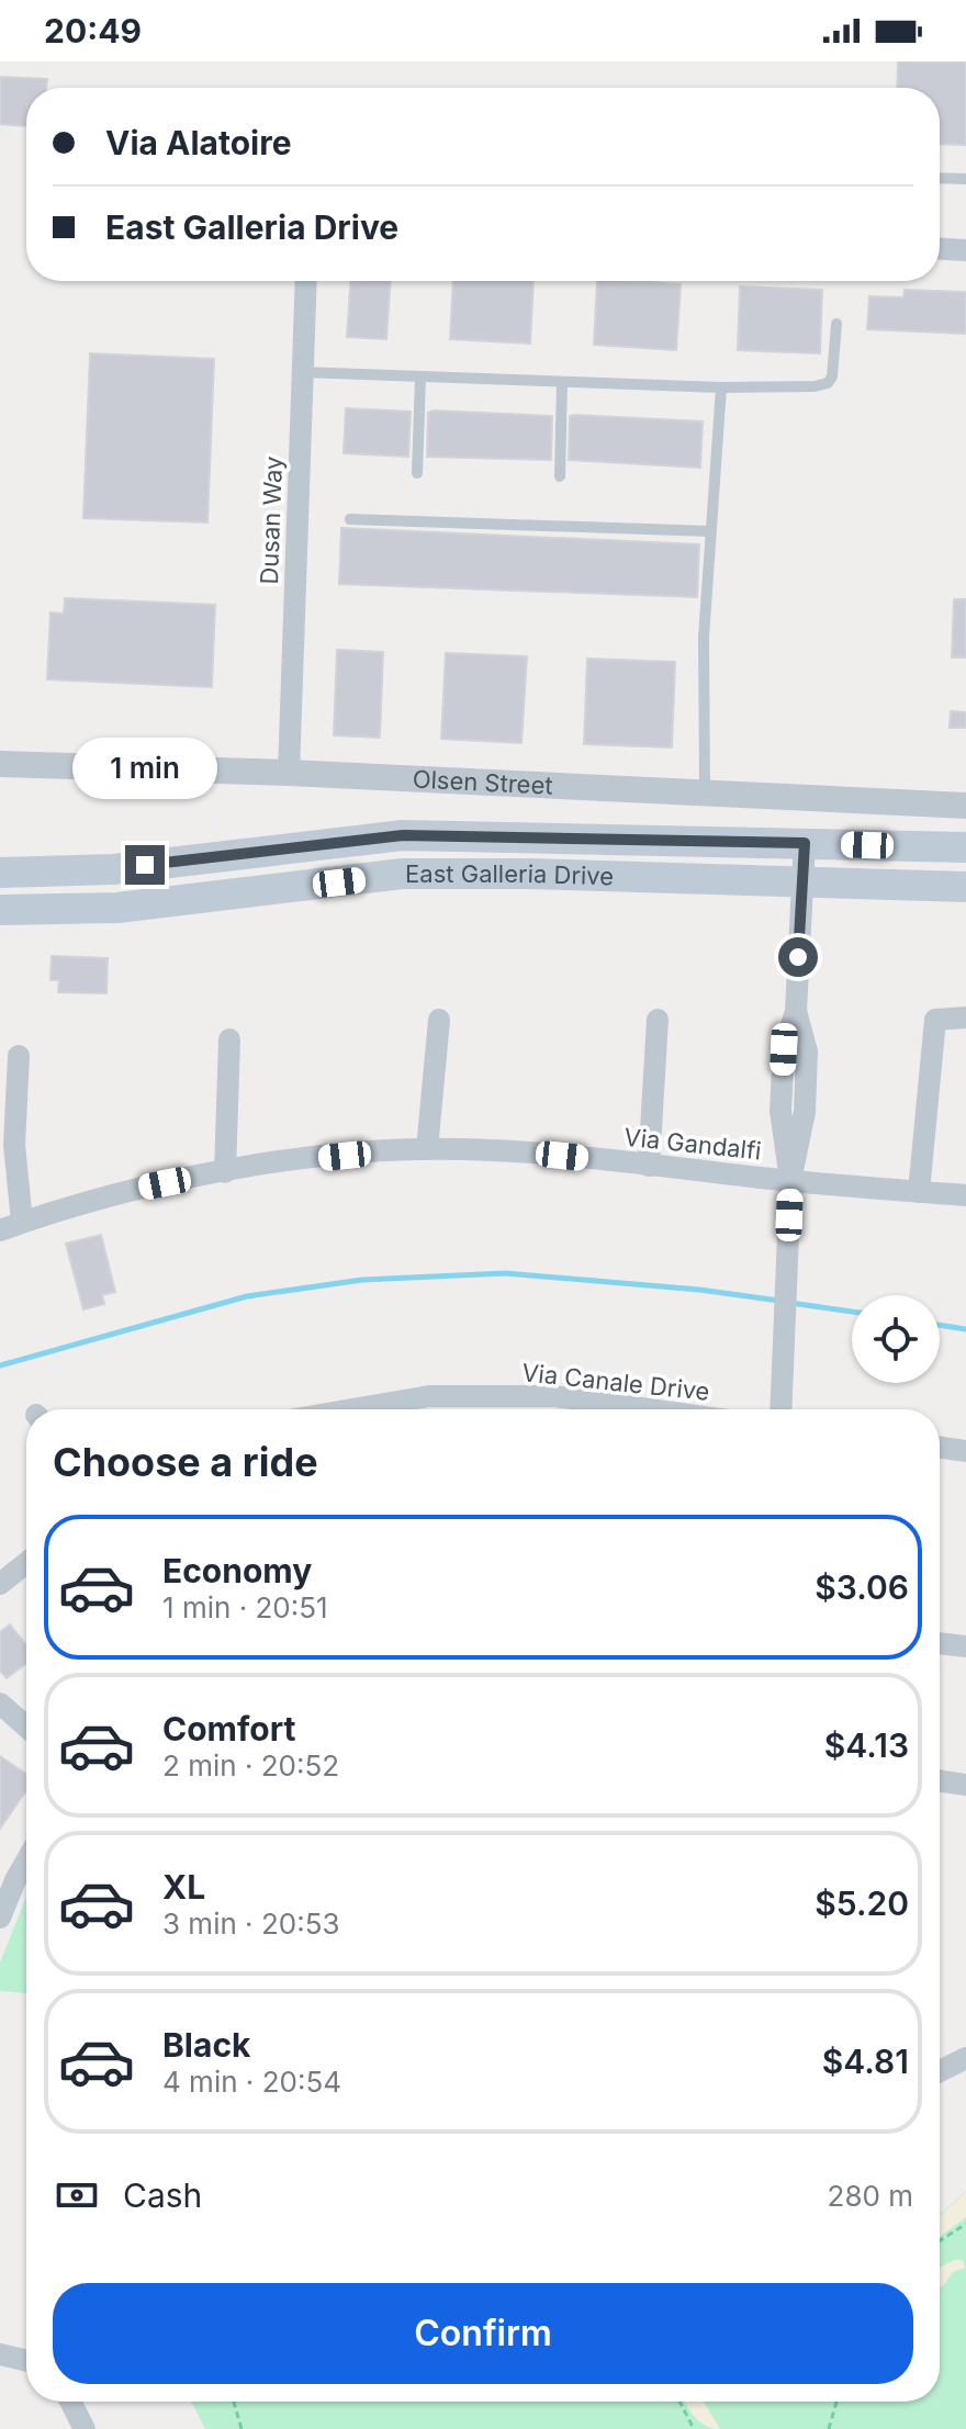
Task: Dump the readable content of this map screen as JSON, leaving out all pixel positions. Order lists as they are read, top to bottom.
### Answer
{
  "streets": {
    "main road": ["East Galleria Drive"],
    "street": [
      "Dusan Way",
      "Olsen Street",
      "Via Gandalfi",
      "Via Canale Drive"
    ]
  },
  "crossings": [
    ["Dusan Way", "Olsen Street"]
  ],
  "page": {
    "status": "20:49",
    "banner": ["Via Alatoire", "East Galleria Drive"],
    "bubble": "1 min",
    "heading": "Choose a ride",
    "list": [
      {
        "name": "Economy",
        "note": "1 min · 20:51",
        "value": "$3.06"
      },
      {
        "name": "Comfort",
        "note": "2 min · 20:52",
        "value": "$4.13"
      },
      {
        "name": "XL",
        "note": "3 min · 20:53",
        "value": "$5.20"
      },
      {
        "name": "Black",
        "note": "4 min · 20:54",
        "value": "$4.81"
      }
    ],
    "pay": ["Cash", "280 m"],
    "buttons": "Confirm"
  }
}
